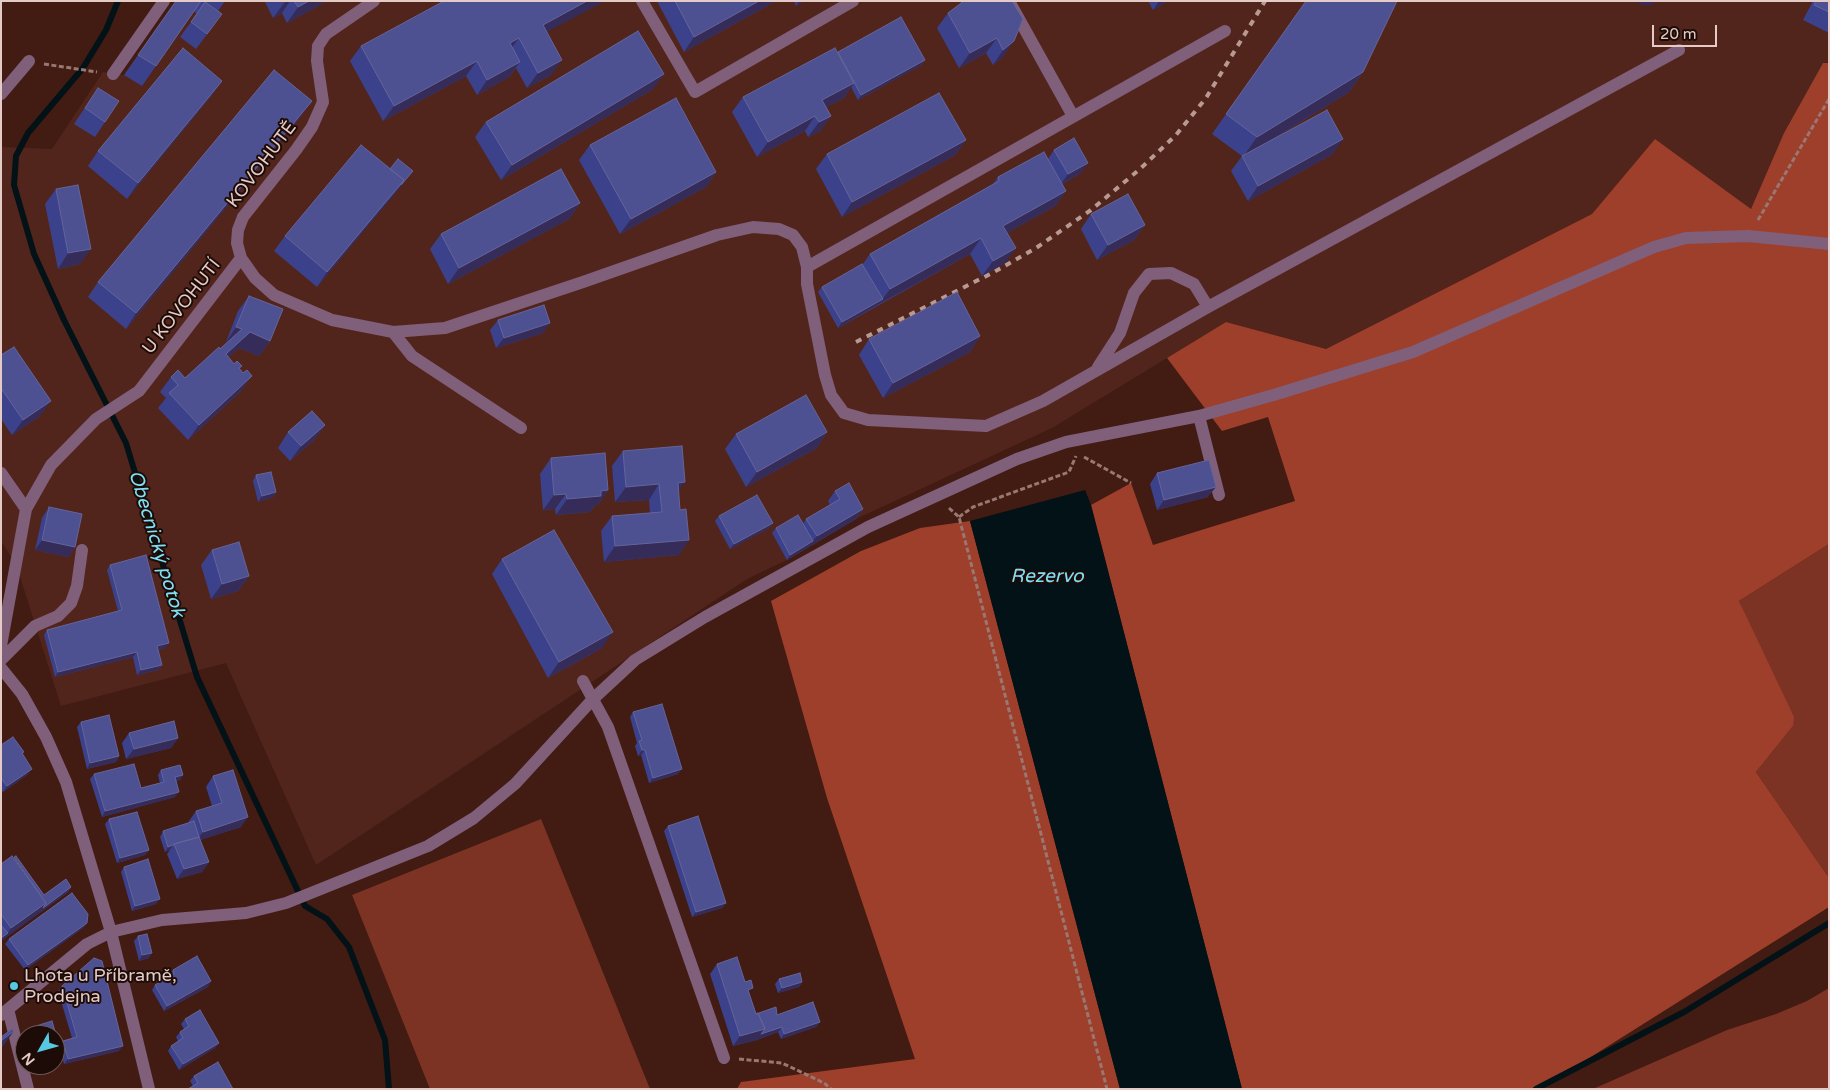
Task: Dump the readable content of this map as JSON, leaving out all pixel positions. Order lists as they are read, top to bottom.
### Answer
{
  "streets": {
    "street": ["KOVOHUTĚ", "U KOVOHUTÍ"]
  },
  "crossings": [
    ["KOVOHUTĚ", "U KOVOHUTÍ"]
  ],
  "water": ["Obecnický potok", "Rezervo"],
  "places": ["Lhota u Příbramě, Prodejna"],
  "scale_bar": "20 m",
  "north": "bottom left"
}
